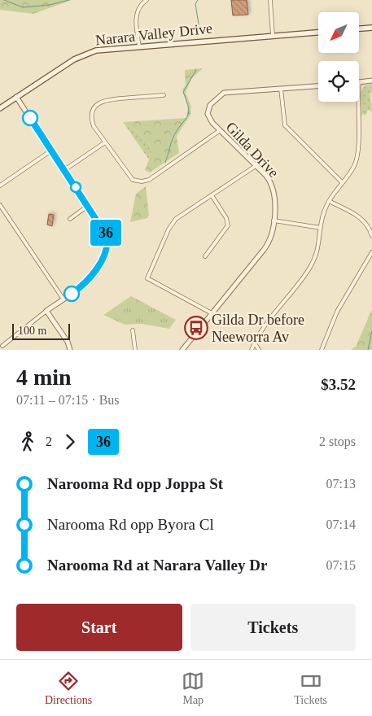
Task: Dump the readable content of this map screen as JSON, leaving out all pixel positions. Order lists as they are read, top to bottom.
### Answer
{
  "streets": {
    "main road": ["Narara Valley Drive"],
    "street": ["Gilda Drive"]
  },
  "places": {
    "bus stop": ["Gilda Dr before Neeworra Av"]
  },
  "lines": ["bus line 36"],
  "scale_bar": "100 m",
  "north": "bottom left",
  "page": {
    "on_map": "36",
    "scale": "100 m",
    "heading": ["4 min", "07:11 – 07:15 · Bus", "$3.52"],
    "legs": ["2", "36", "2 stops"],
    "list": [
      {
        "name": "Narooma Rd opp Joppa St",
        "value": "07:13"
      },
      {
        "name": "Narooma Rd opp Byora Cl",
        "value": "07:14"
      },
      {
        "name": "Narooma Rd at Narara Valley Dr",
        "value": "07:15"
      }
    ],
    "buttons": ["Start", "Tickets"],
    "tabs": ["Directions", "Map", "Tickets"]
  }
}
